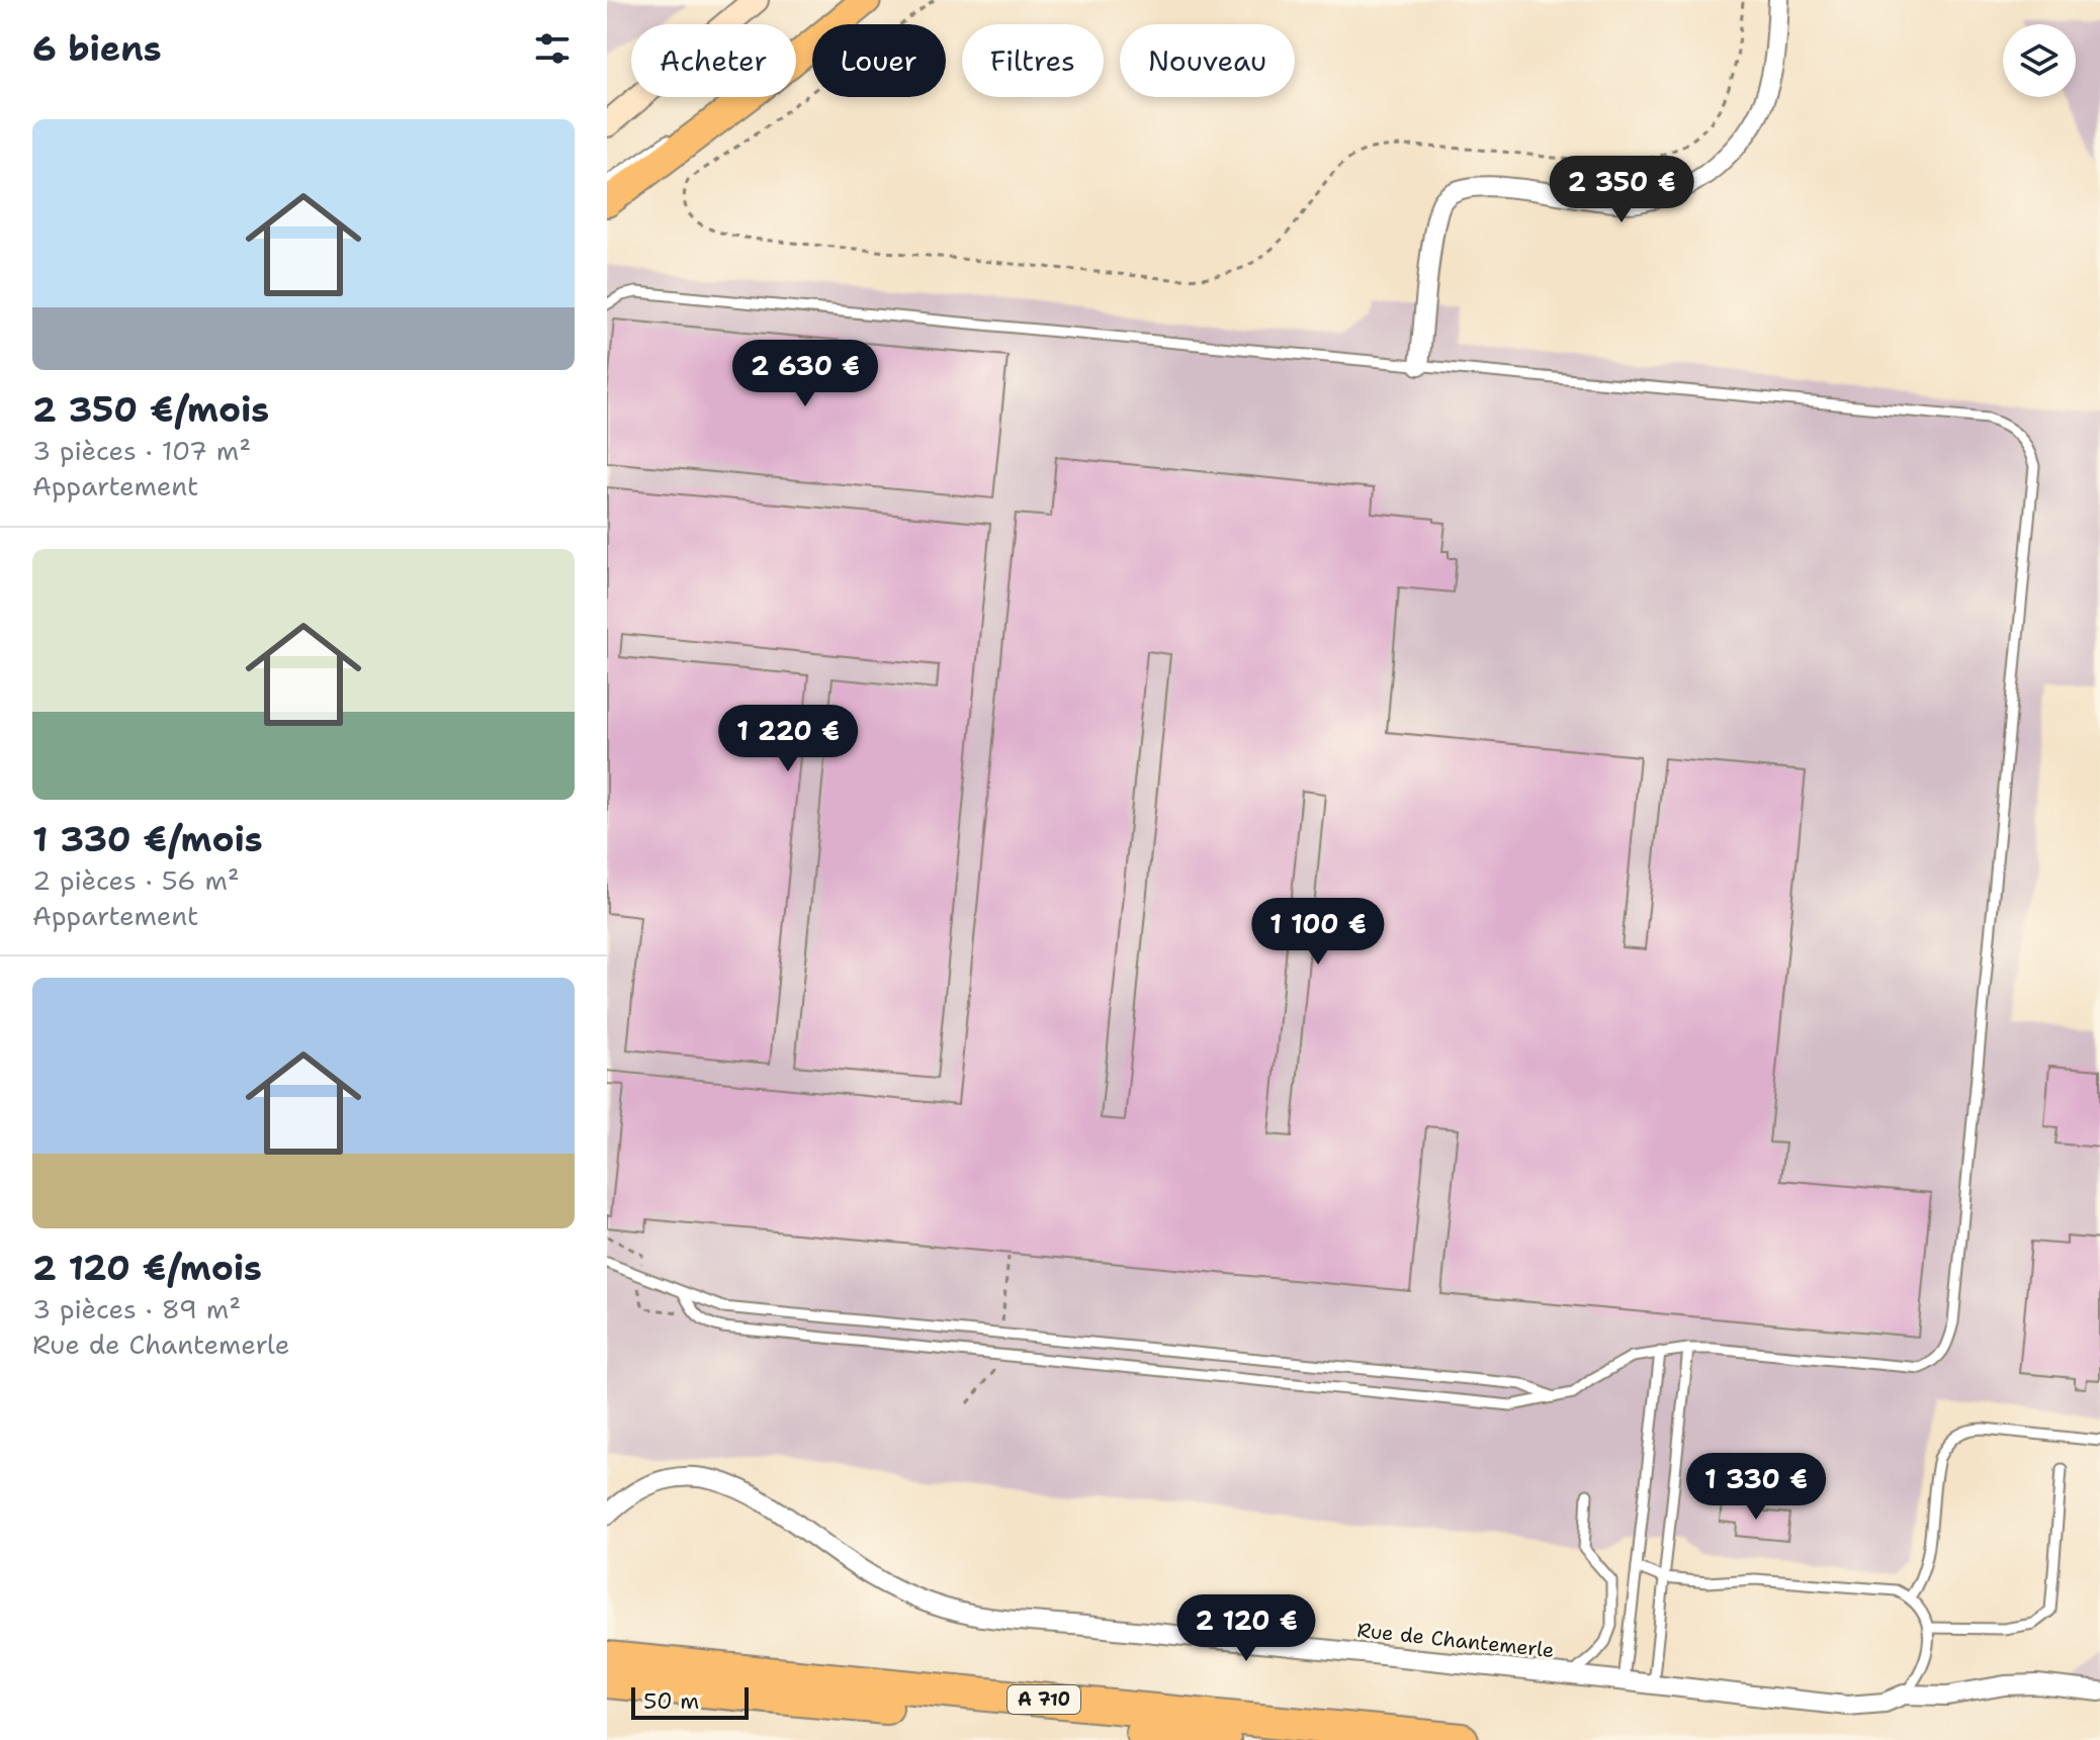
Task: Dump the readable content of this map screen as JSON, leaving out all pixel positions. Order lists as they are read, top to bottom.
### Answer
{
  "streets": {
    "highway": ["A 710"],
    "street": ["Rue de Chantemerle"]
  },
  "scale_bar": "50 m",
  "page": {
    "heading": "6 biens",
    "chip": [
      "Acheter",
      "Louer",
      "Filtres",
      "Nouveau"
    ],
    "list": [
      {
        "name": "2 350 €/mois",
        "note": "3 pièces · 107 m² · Appartement"
      },
      {
        "name": "1 330 €/mois",
        "note": "2 pièces · 56 m² · Appartement"
      },
      {
        "name": "2 120 €/mois",
        "note": "3 pièces · 89 m² · Rue de Chantemerle"
      }
    ],
    "price": [
      "2 350 €",
      "2 630 €",
      "1 220 €",
      "1 100 €",
      "1 330 €",
      "2 120 €"
    ],
    "scale": "50 m"
  }
}
